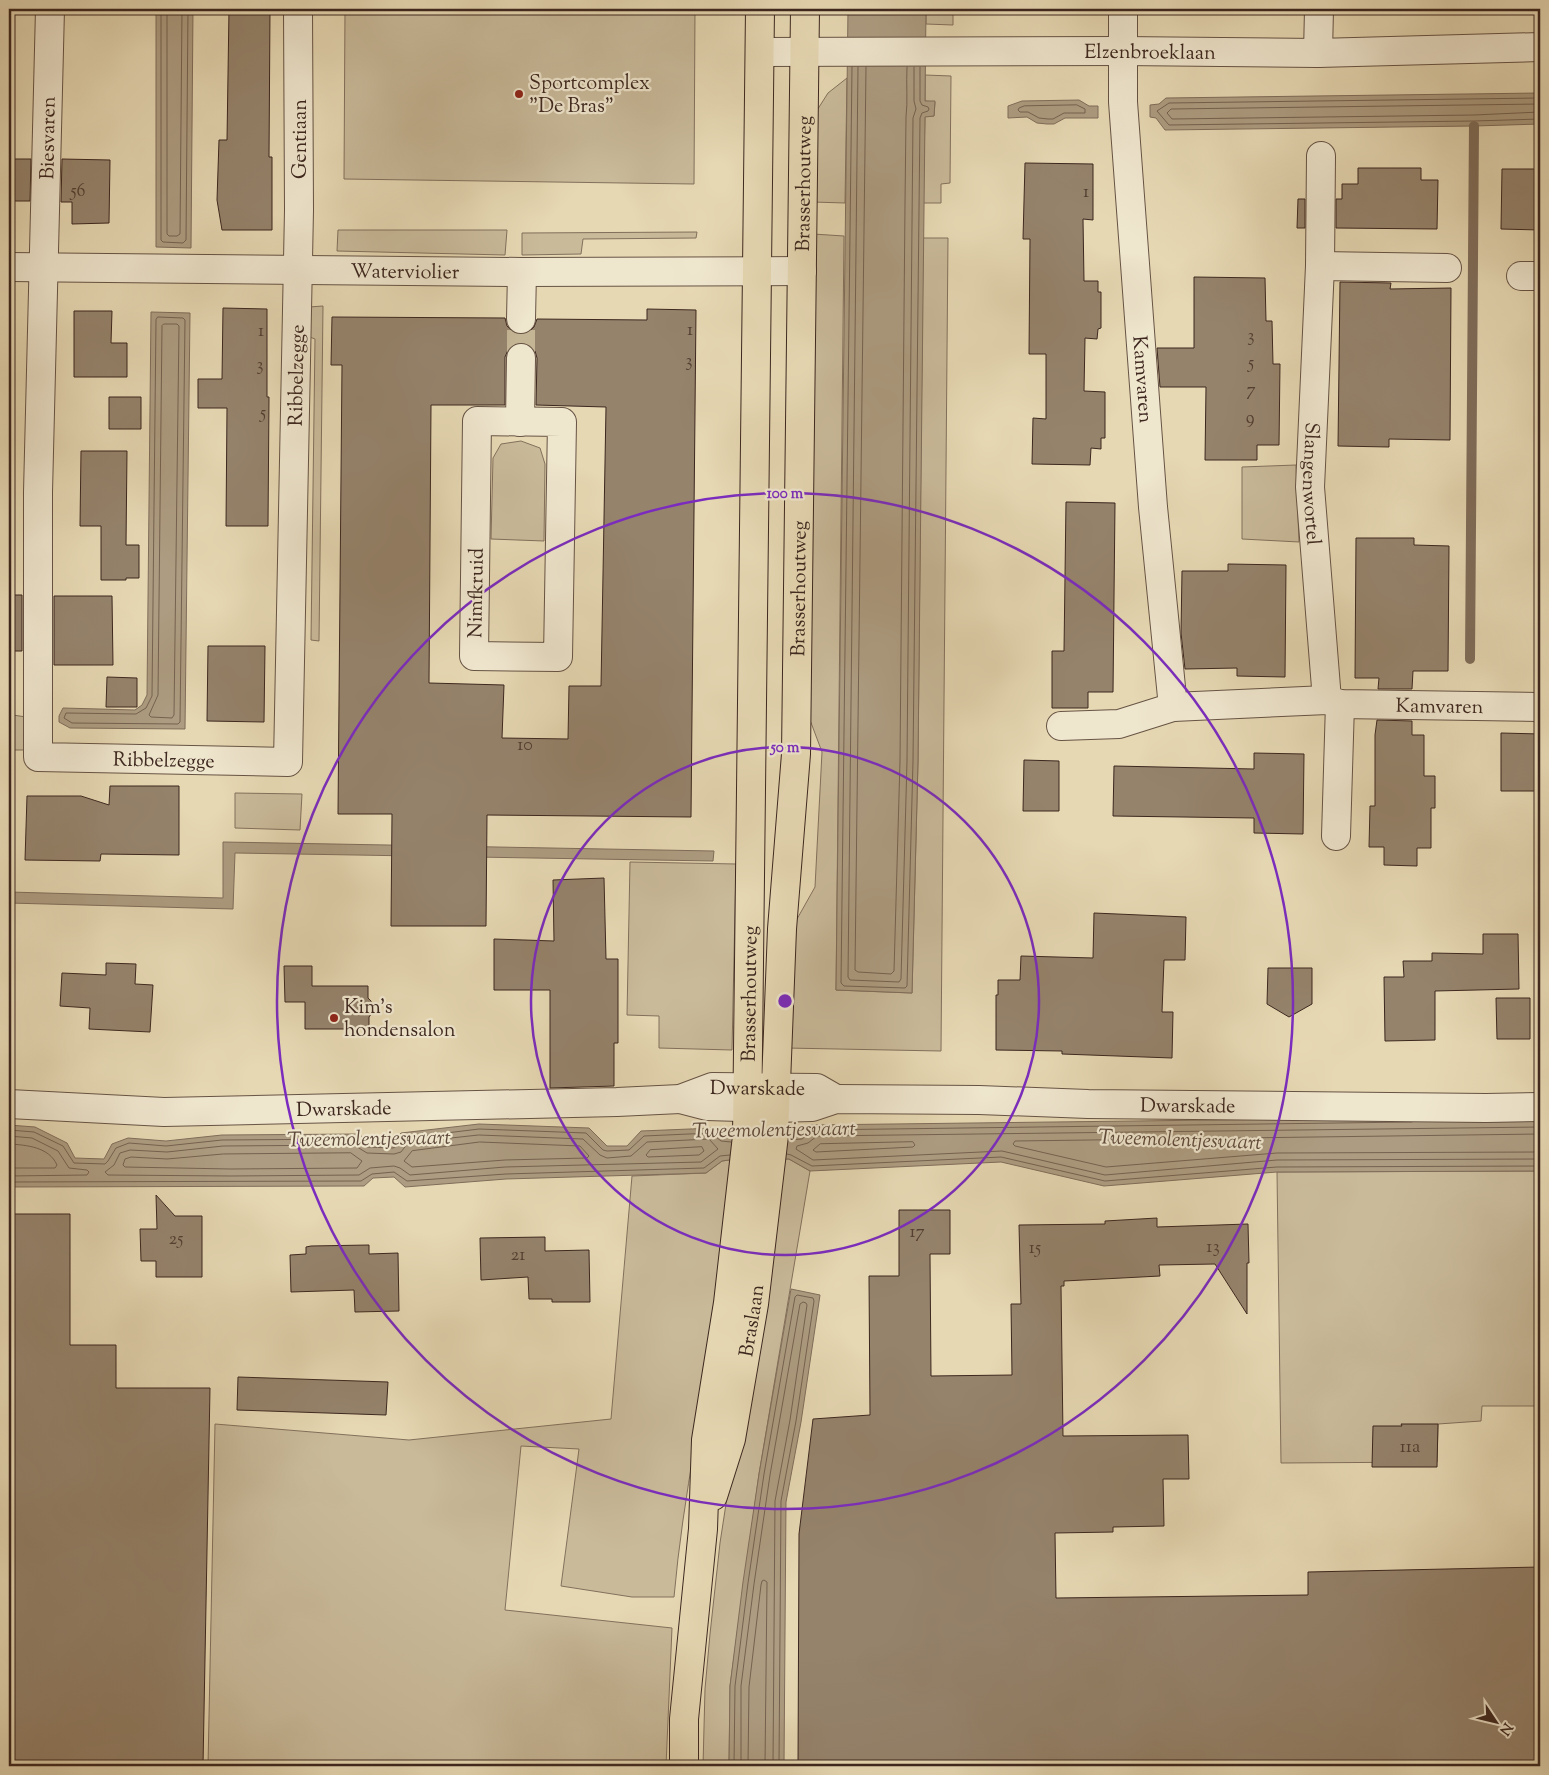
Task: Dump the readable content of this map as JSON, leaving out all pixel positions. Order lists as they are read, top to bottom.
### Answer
{
  "streets": {
    "main road": ["Brasserhoutweg", "Braslaan"],
    "street": [
      "Elzenbroeklaan",
      "Biesvaren",
      "Gentiaan",
      "Waterviolier",
      "Ribbelzegge",
      "Kamvaren",
      "Slangenwortel",
      "Nimfkruid",
      "Dwarskade"
    ]
  },
  "crossings": [
    ["Elzenbroeklaan", "Brasserhoutweg"],
    ["Elzenbroeklaan", "Kamvaren"],
    ["Biesvaren", "Waterviolier"],
    ["Biesvaren", "Ribbelzegge"],
    ["Gentiaan", "Waterviolier"],
    ["Gentiaan", "Ribbelzegge"],
    ["Brasserhoutweg", "Waterviolier"],
    ["Brasserhoutweg", "Dwarskade"],
    ["Brasserhoutweg", "Braslaan"],
    ["Waterviolier", "Ribbelzegge"],
    ["Kamvaren", "Slangenwortel"],
    ["Dwarskade", "Braslaan"]
  ],
  "water": ["Tweemolentjesvaart"],
  "places": ["Sportcomplex \"De Bras\"", "Kim's hondensalon"],
  "house_numbers": [
    "56",
    "1",
    "1",
    "1",
    "3",
    "3",
    "5",
    "3",
    "7",
    "5",
    "9",
    "10",
    "17",
    "25",
    "13",
    "15",
    "21",
    "11a"
  ],
  "north": "bottom right",
  "rings": ["100 m", "50 m"]
}
